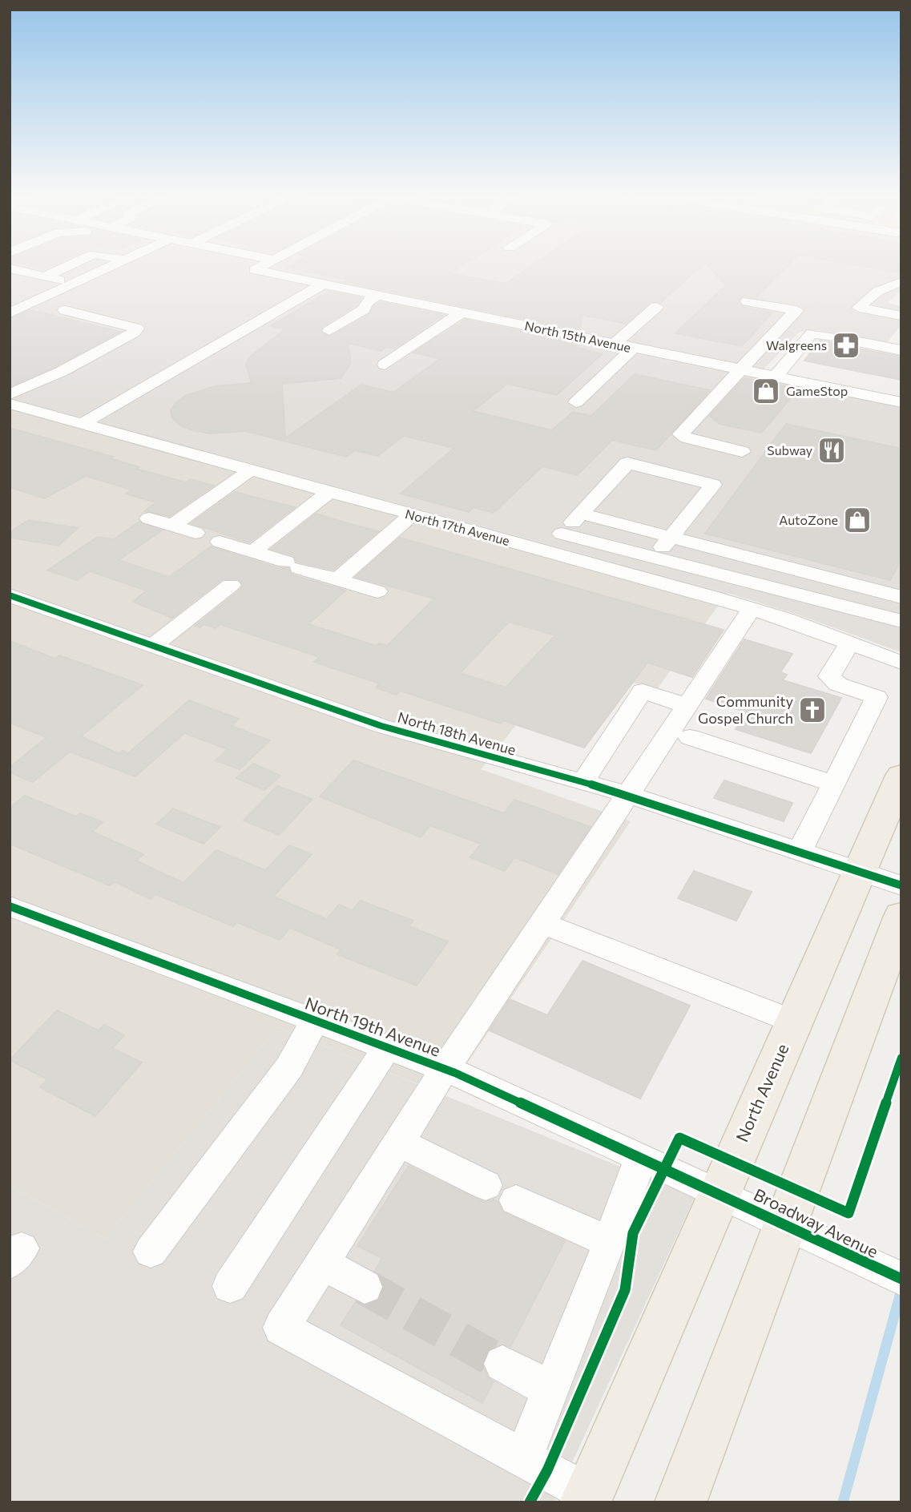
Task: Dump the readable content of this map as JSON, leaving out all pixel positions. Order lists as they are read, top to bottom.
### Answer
{
  "streets": {
    "main road": ["North Avenue"],
    "street": [
      "North 15th Avenue",
      "North 17th Avenue",
      "North 18th Avenue",
      "North 19th Avenue",
      "Broadway Avenue"
    ]
  },
  "crossings": [
    ["North 18th Avenue", "North Avenue"],
    ["North 19th Avenue", "North Avenue"],
    ["North 19th Avenue", "Broadway Avenue"],
    ["North Avenue", "Broadway Avenue"]
  ],
  "places": {
    "pharmacy": ["Walgreens"],
    "shop": ["GameStop", "AutoZone"],
    "restaurant": ["Subway"],
    "church": ["Community Gospel Church"]
  }
}
